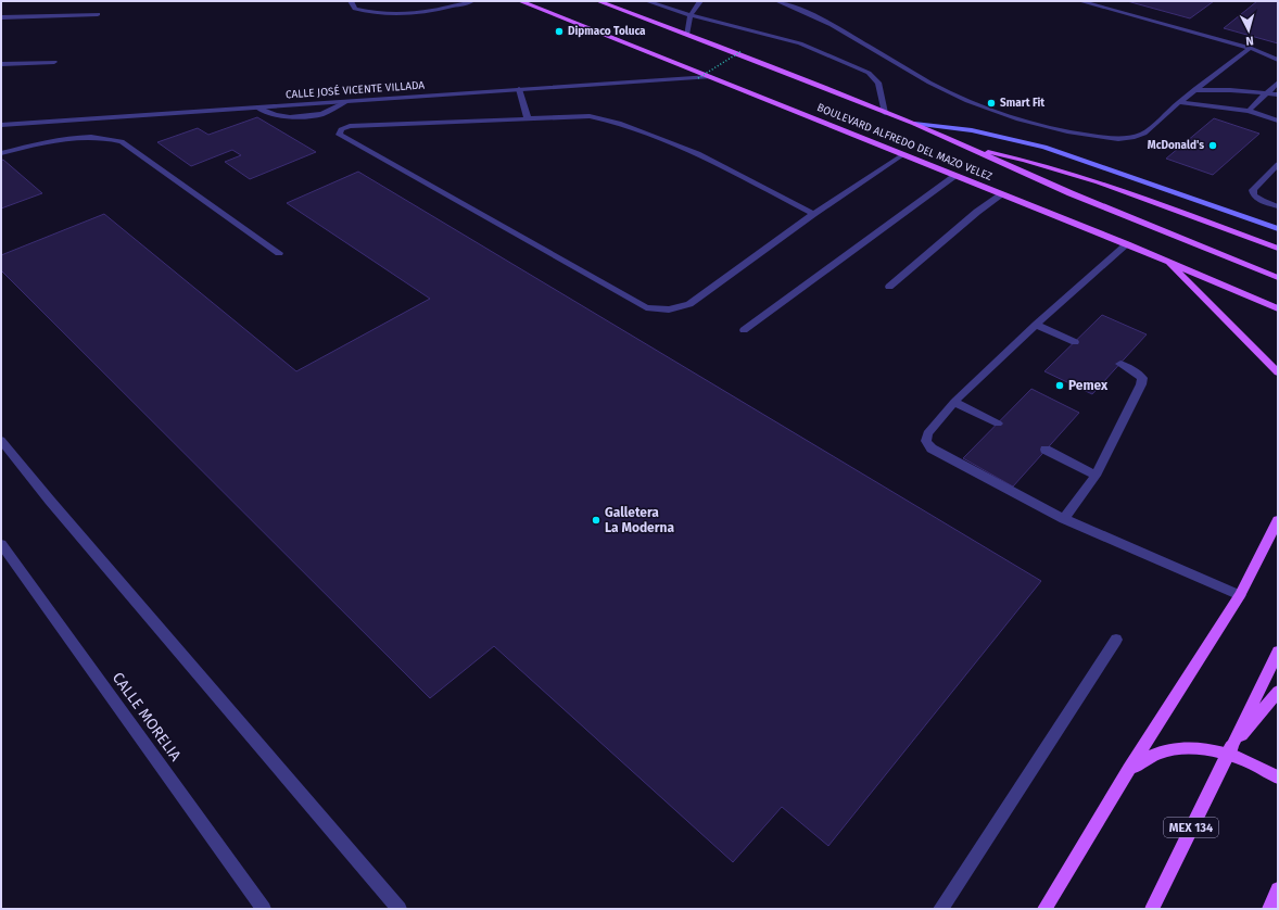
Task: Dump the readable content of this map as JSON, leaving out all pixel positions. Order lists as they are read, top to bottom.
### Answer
{
  "streets": {
    "main road": ["BOULEVARD ALFREDO DEL MAZO VELEZ", "MEX 134"],
    "street": ["CALLE JOSÉ VICENTE VILLADA", "CALLE MORELIA"]
  },
  "crossings": [
    ["CALLE JOSÉ VICENTE VILLADA", "BOULEVARD ALFREDO DEL MAZO VELEZ"]
  ],
  "places": [
    "Dipmaco Toluca",
    "Smart Fit",
    "McDonald's",
    "Pemex",
    "Galletera La Moderna"
  ],
  "north": "bottom"
}
